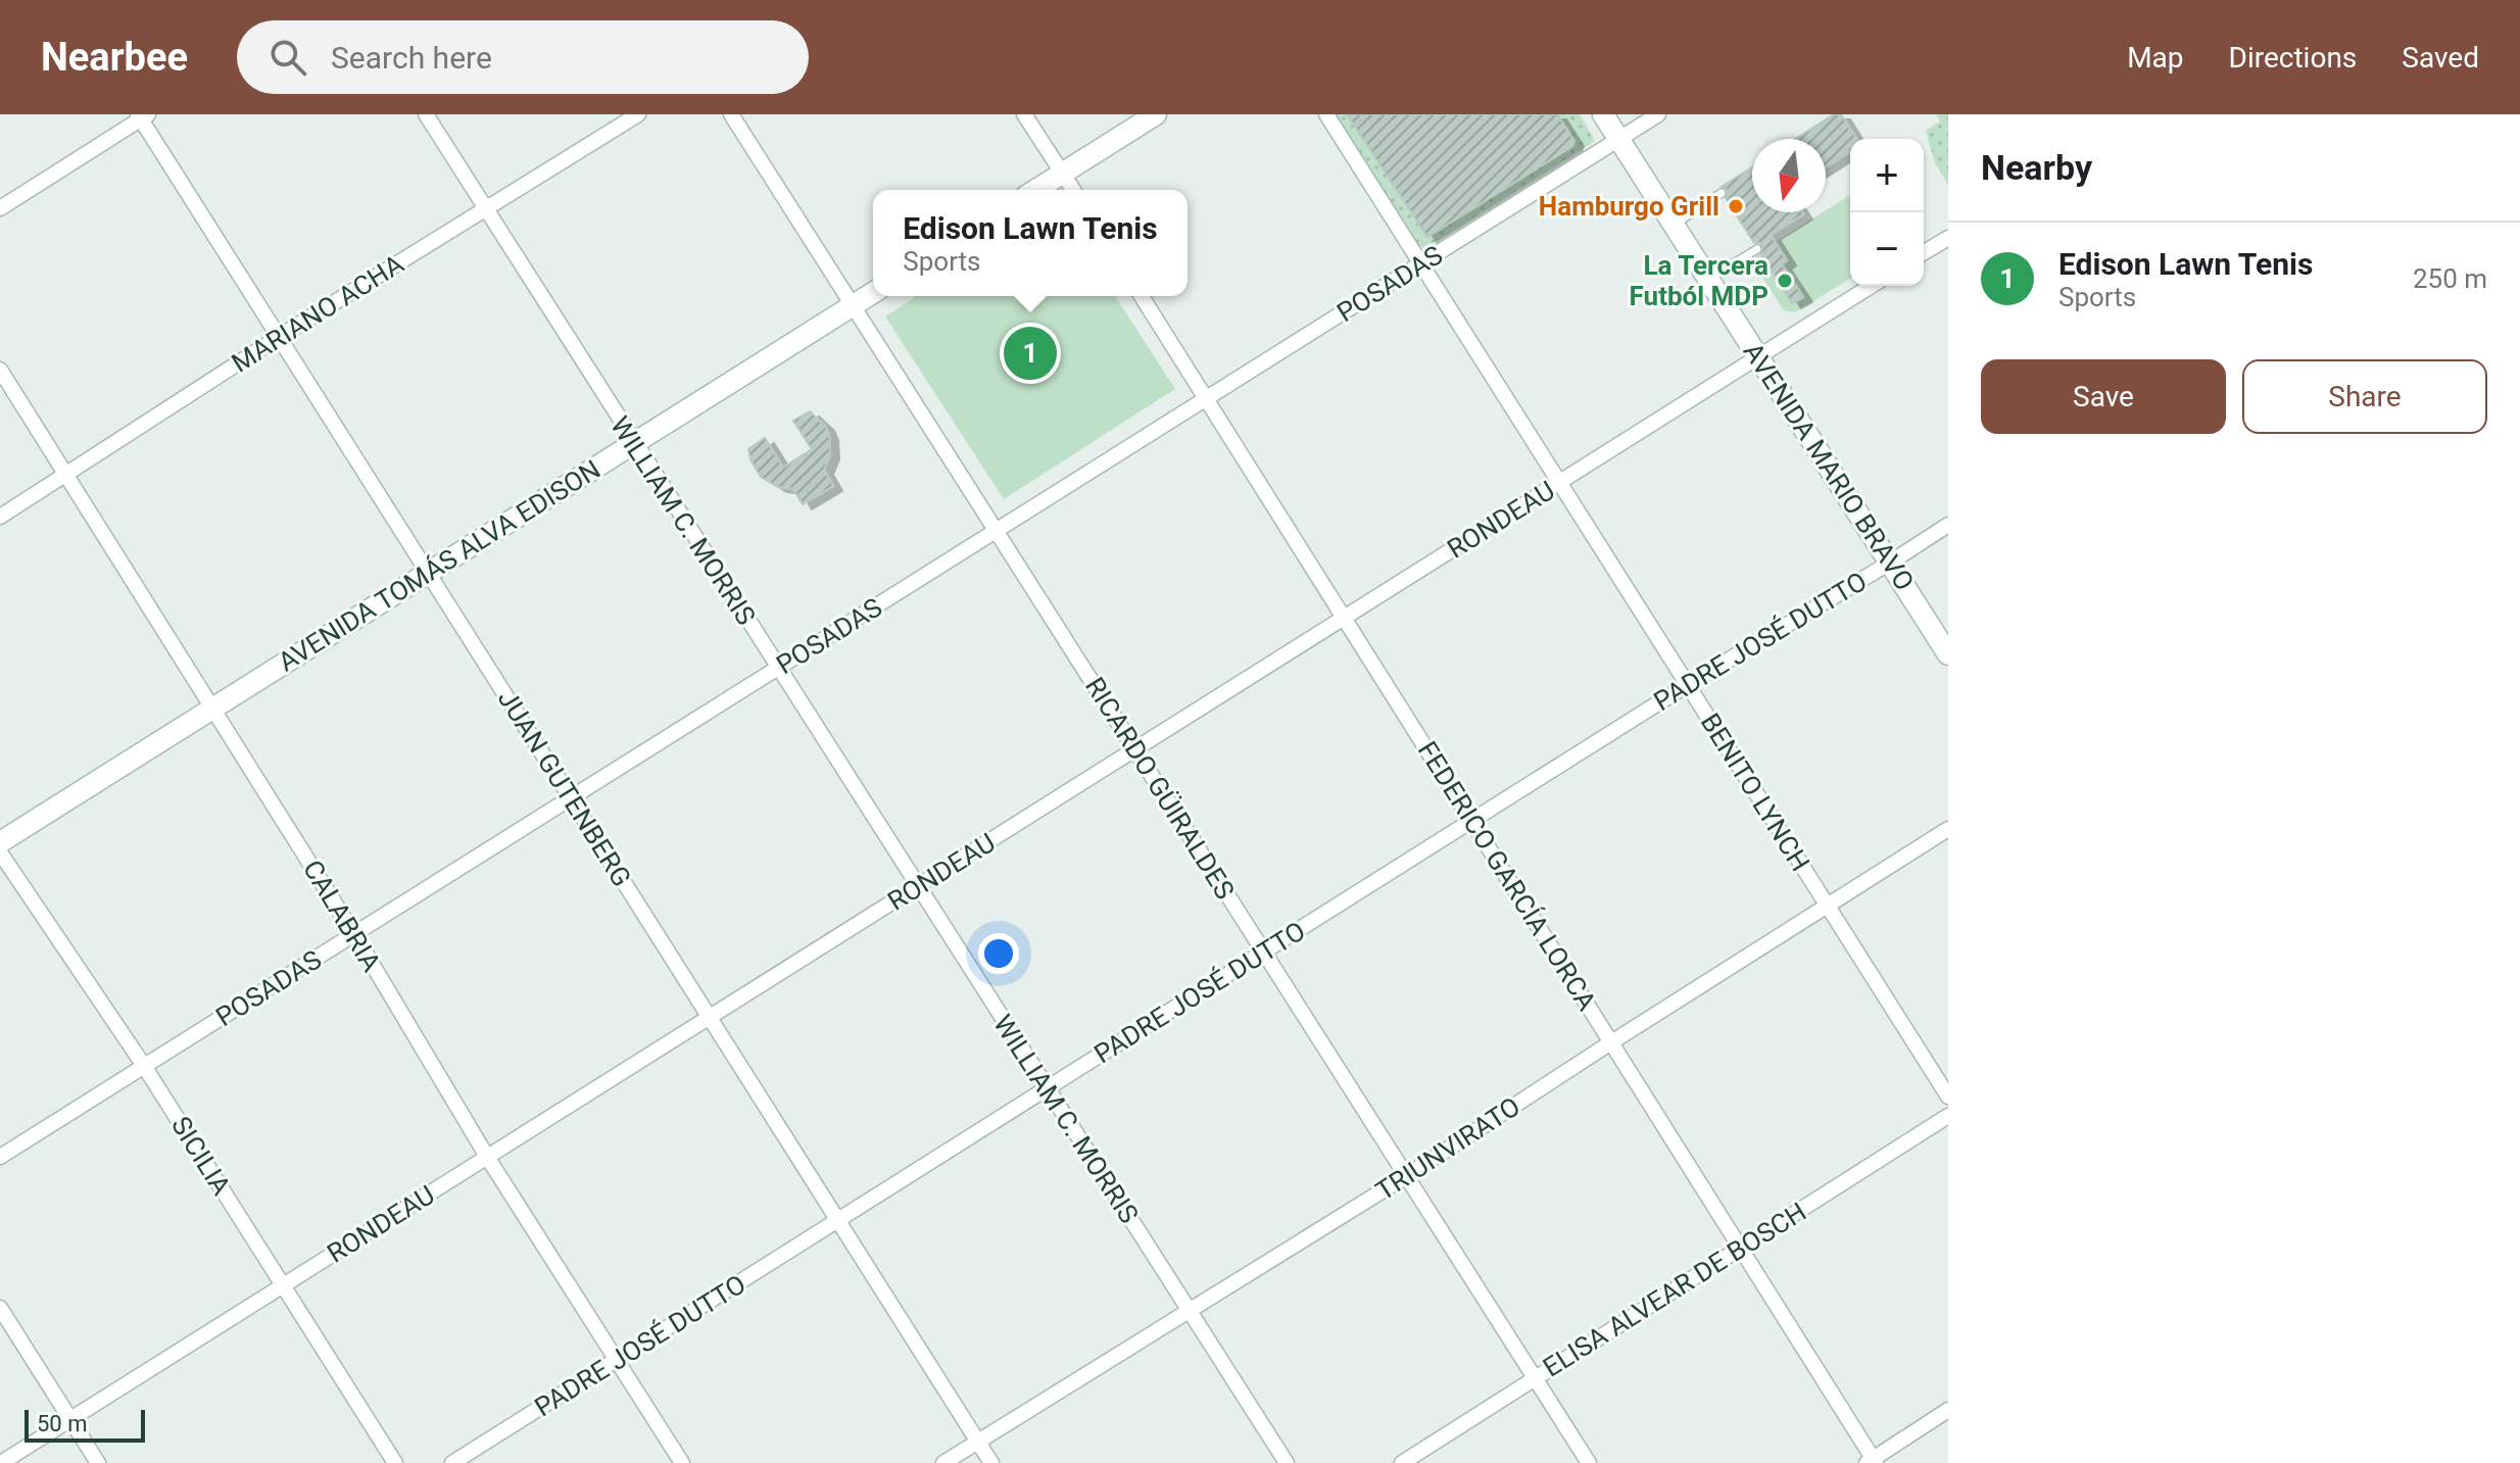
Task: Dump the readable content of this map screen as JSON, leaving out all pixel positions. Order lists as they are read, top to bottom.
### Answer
{
  "streets": {
    "main road": ["AVENIDA MARIO BRAVO", "AVENIDA TOMÁS ALVA EDISON"],
    "street": [
      "POSADAS",
      "MARIANO ACHA",
      "RONDEAU",
      "WILLIAM C. MORRIS",
      "PADRE JOSÉ DUTTO",
      "JUAN GUTENBERG",
      "RICARDO GÜIRALDES",
      "BENITO LYNCH",
      "FEDERICO GARCÍA LORCA",
      "CALABRIA",
      "TRIUNVIRATO",
      "SICILIA",
      "ELISA ALVEAR DE BOSCH"
    ]
  },
  "crossings": [
    ["POSADAS", "AVENIDA MARIO BRAVO"],
    ["POSADAS", "WILLIAM C. MORRIS"],
    ["POSADAS", "JUAN GUTENBERG"],
    ["POSADAS", "RICARDO GÜIRALDES"],
    ["POSADAS", "BENITO LYNCH"],
    ["POSADAS", "FEDERICO GARCÍA LORCA"],
    ["POSADAS", "CALABRIA"],
    ["POSADAS", "SICILIA"],
    ["MARIANO ACHA", "WILLIAM C. MORRIS"],
    ["MARIANO ACHA", "JUAN GUTENBERG"],
    ["MARIANO ACHA", "CALABRIA"],
    ["AVENIDA MARIO BRAVO", "RONDEAU"],
    ["AVENIDA MARIO BRAVO", "PADRE JOSÉ DUTTO"],
    ["RONDEAU", "WILLIAM C. MORRIS"],
    ["RONDEAU", "JUAN GUTENBERG"],
    ["RONDEAU", "RICARDO GÜIRALDES"],
    ["RONDEAU", "BENITO LYNCH"],
    ["RONDEAU", "FEDERICO GARCÍA LORCA"],
    ["RONDEAU", "CALABRIA"],
    ["RONDEAU", "SICILIA"],
    ["WILLIAM C. MORRIS", "AVENIDA TOMÁS ALVA EDISON"],
    ["WILLIAM C. MORRIS", "PADRE JOSÉ DUTTO"],
    ["WILLIAM C. MORRIS", "TRIUNVIRATO"],
    ["AVENIDA TOMÁS ALVA EDISON", "JUAN GUTENBERG"],
    ["AVENIDA TOMÁS ALVA EDISON", "RICARDO GÜIRALDES"],
    ["AVENIDA TOMÁS ALVA EDISON", "CALABRIA"],
    ["PADRE JOSÉ DUTTO", "JUAN GUTENBERG"],
    ["PADRE JOSÉ DUTTO", "RICARDO GÜIRALDES"],
    ["PADRE JOSÉ DUTTO", "BENITO LYNCH"],
    ["PADRE JOSÉ DUTTO", "FEDERICO GARCÍA LORCA"],
    ["PADRE JOSÉ DUTTO", "CALABRIA"],
    ["JUAN GUTENBERG", "TRIUNVIRATO"],
    ["RICARDO GÜIRALDES", "TRIUNVIRATO"],
    ["RICARDO GÜIRALDES", "ELISA ALVEAR DE BOSCH"],
    ["BENITO LYNCH", "TRIUNVIRATO"],
    ["FEDERICO GARCÍA LORCA", "TRIUNVIRATO"],
    ["FEDERICO GARCÍA LORCA", "ELISA ALVEAR DE BOSCH"]
  ],
  "places": ["Hamburgo Grill", "La Tercera Futból MDP"],
  "scale_bar": "50 m",
  "north": "bottom",
  "page": {
    "header": "Nearbee",
    "search": "Search here",
    "nav": ["Map", "Directions", "Saved"],
    "heading": "Nearby",
    "map_buttons": ["+", "−"],
    "popup": ["Edison Lawn Tenis", "Sports"],
    "list": [
      {
        "mark": "1",
        "name": "Edison Lawn Tenis",
        "note": "Sports",
        "value": "250 m"
      }
    ],
    "pins": "1",
    "buttons": ["Save", "Share"],
    "scale": "50 m"
  }
}
